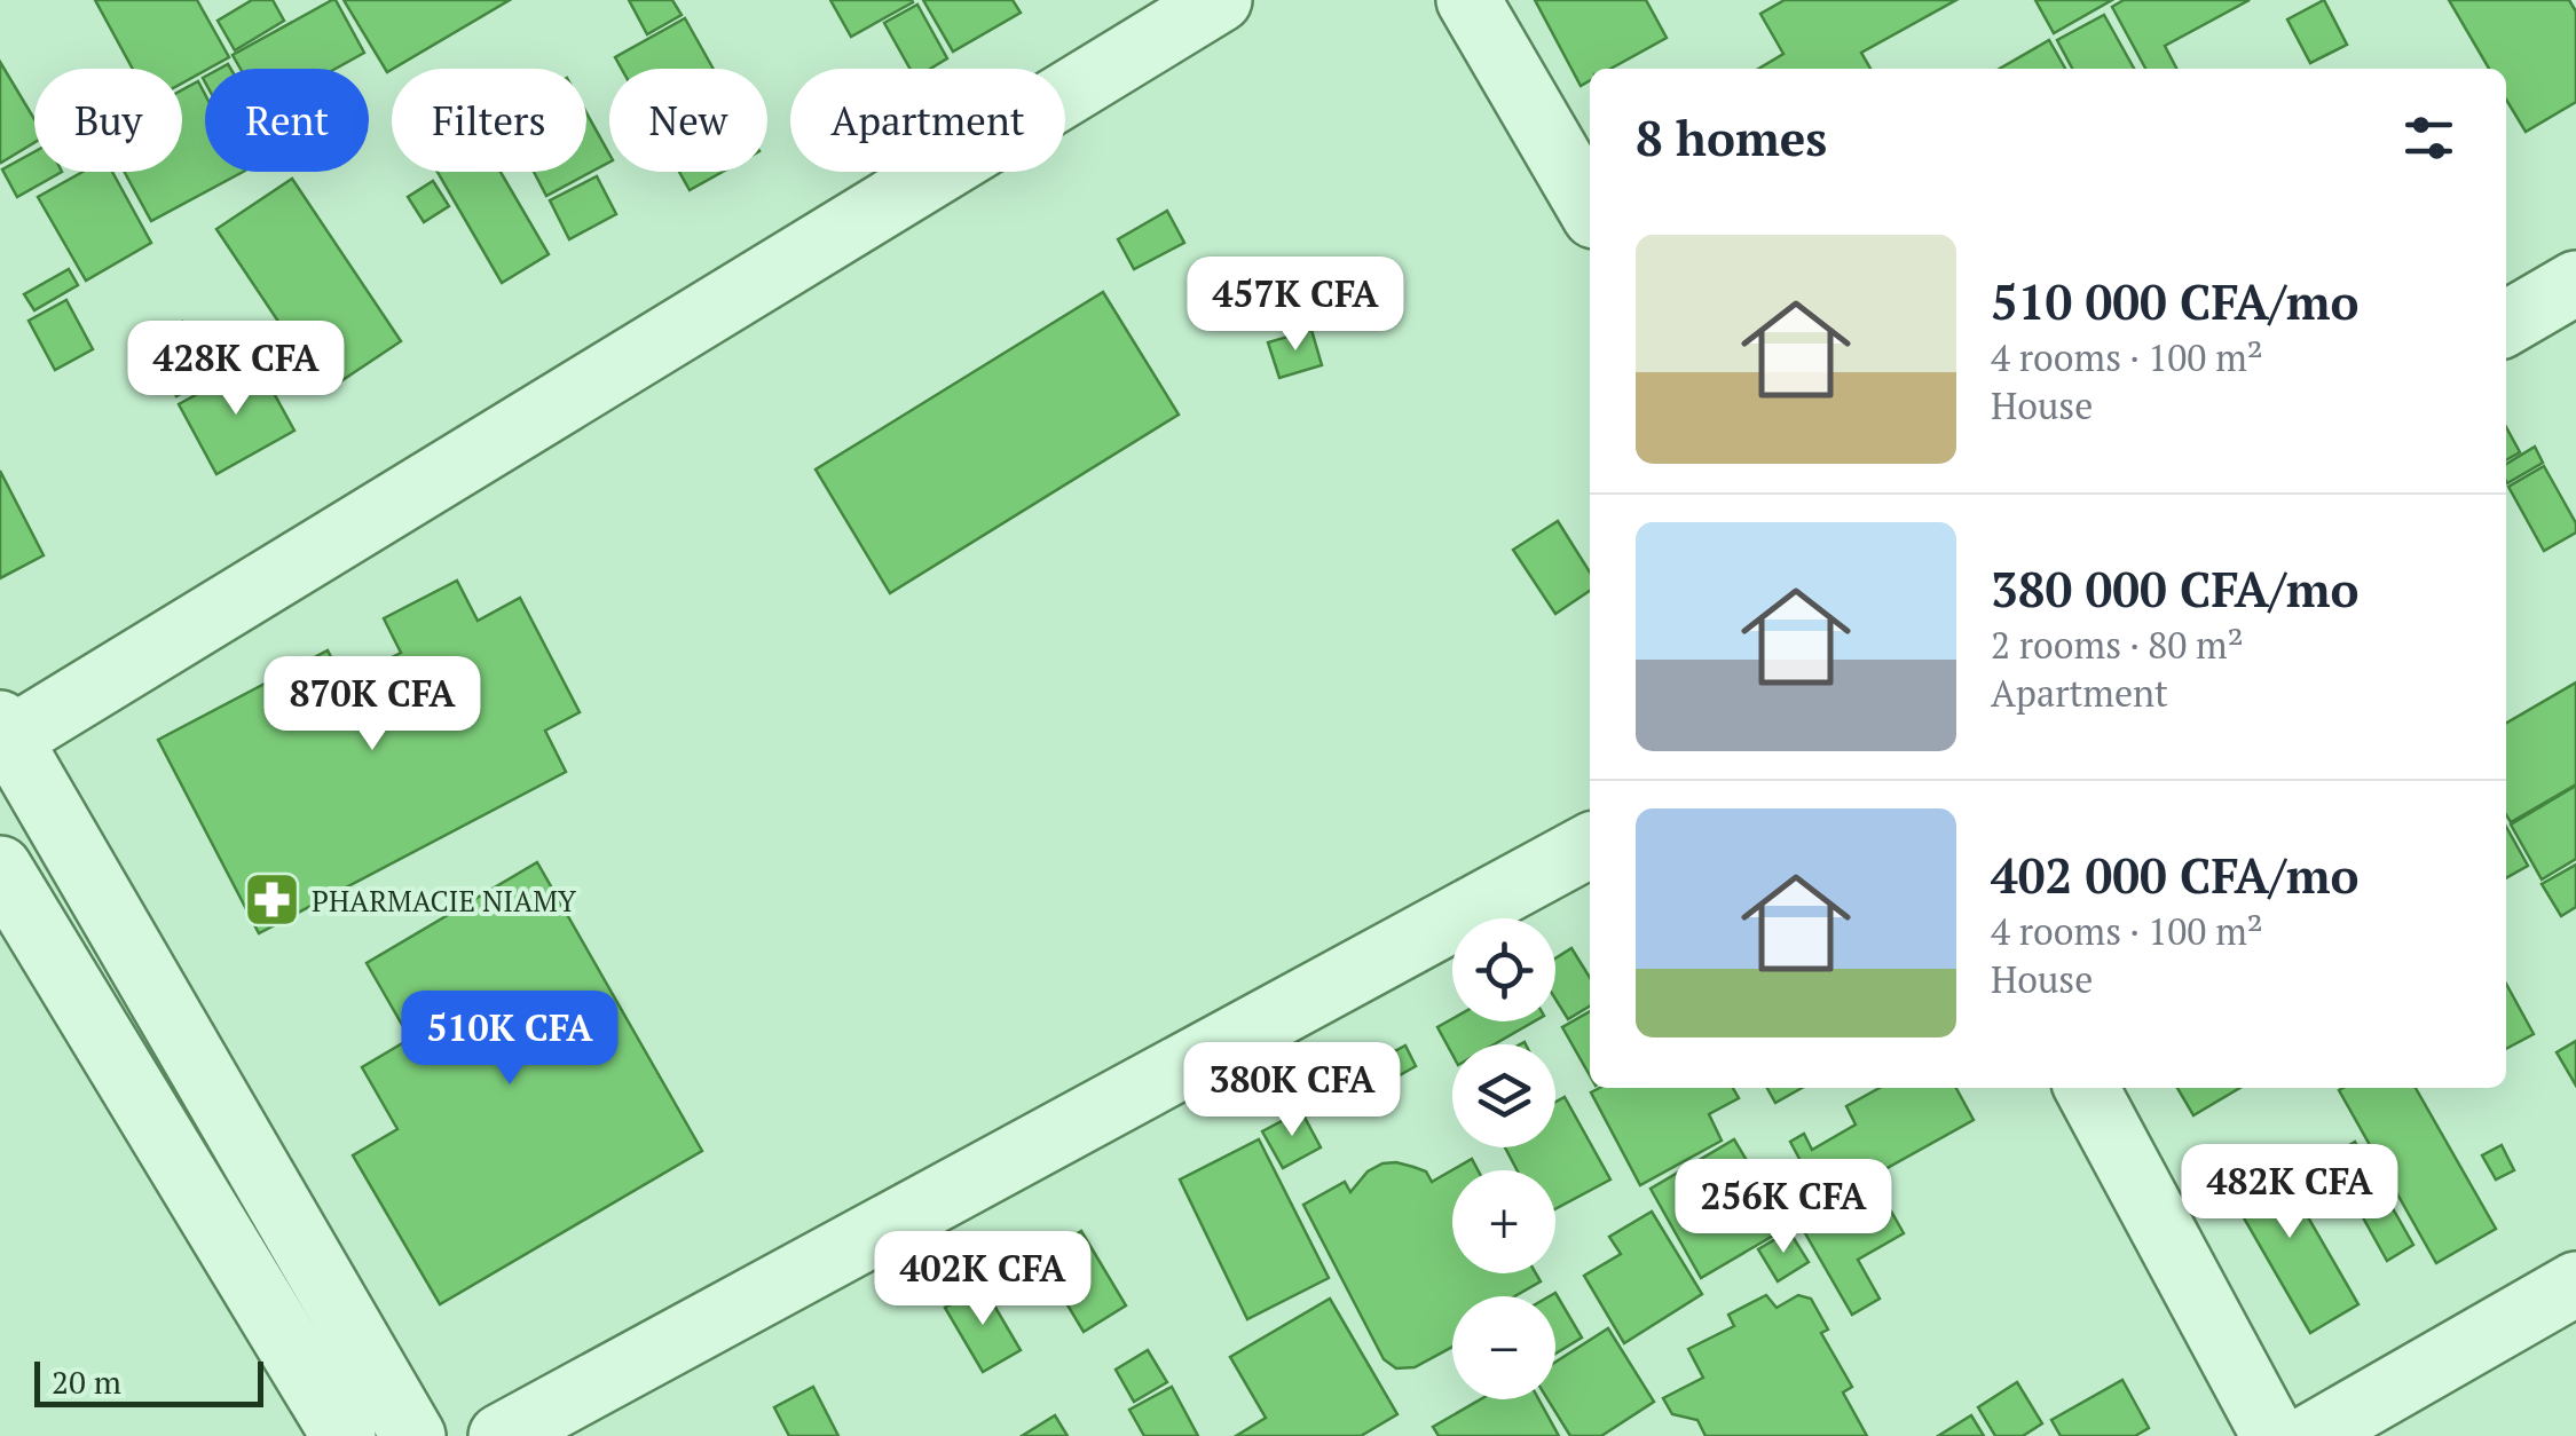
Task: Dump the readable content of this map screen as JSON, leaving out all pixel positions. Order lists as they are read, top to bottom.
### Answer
{
  "places": {
    "pharmacy": ["PHARMACIE NIAMY"]
  },
  "scale_bar": "20 m",
  "page": {
    "chip": [
      "Buy",
      "Rent",
      "Filters",
      "New",
      "Apartment"
    ],
    "heading": "8 homes",
    "list": [
      {
        "name": "510 000 CFA/mo",
        "note": "4 rooms · 100 m² · House"
      },
      {
        "name": "380 000 CFA/mo",
        "note": "2 rooms · 80 m² · Apartment"
      },
      {
        "name": "402 000 CFA/mo",
        "note": "4 rooms · 100 m² · House"
      }
    ],
    "price": [
      "457K CFA",
      "428K CFA",
      "870K CFA",
      "510K CFA",
      "380K CFA",
      "482K CFA",
      "256K CFA",
      "402K CFA"
    ],
    "map_buttons": ["+", "−"],
    "scale": "20 m"
  }
}
